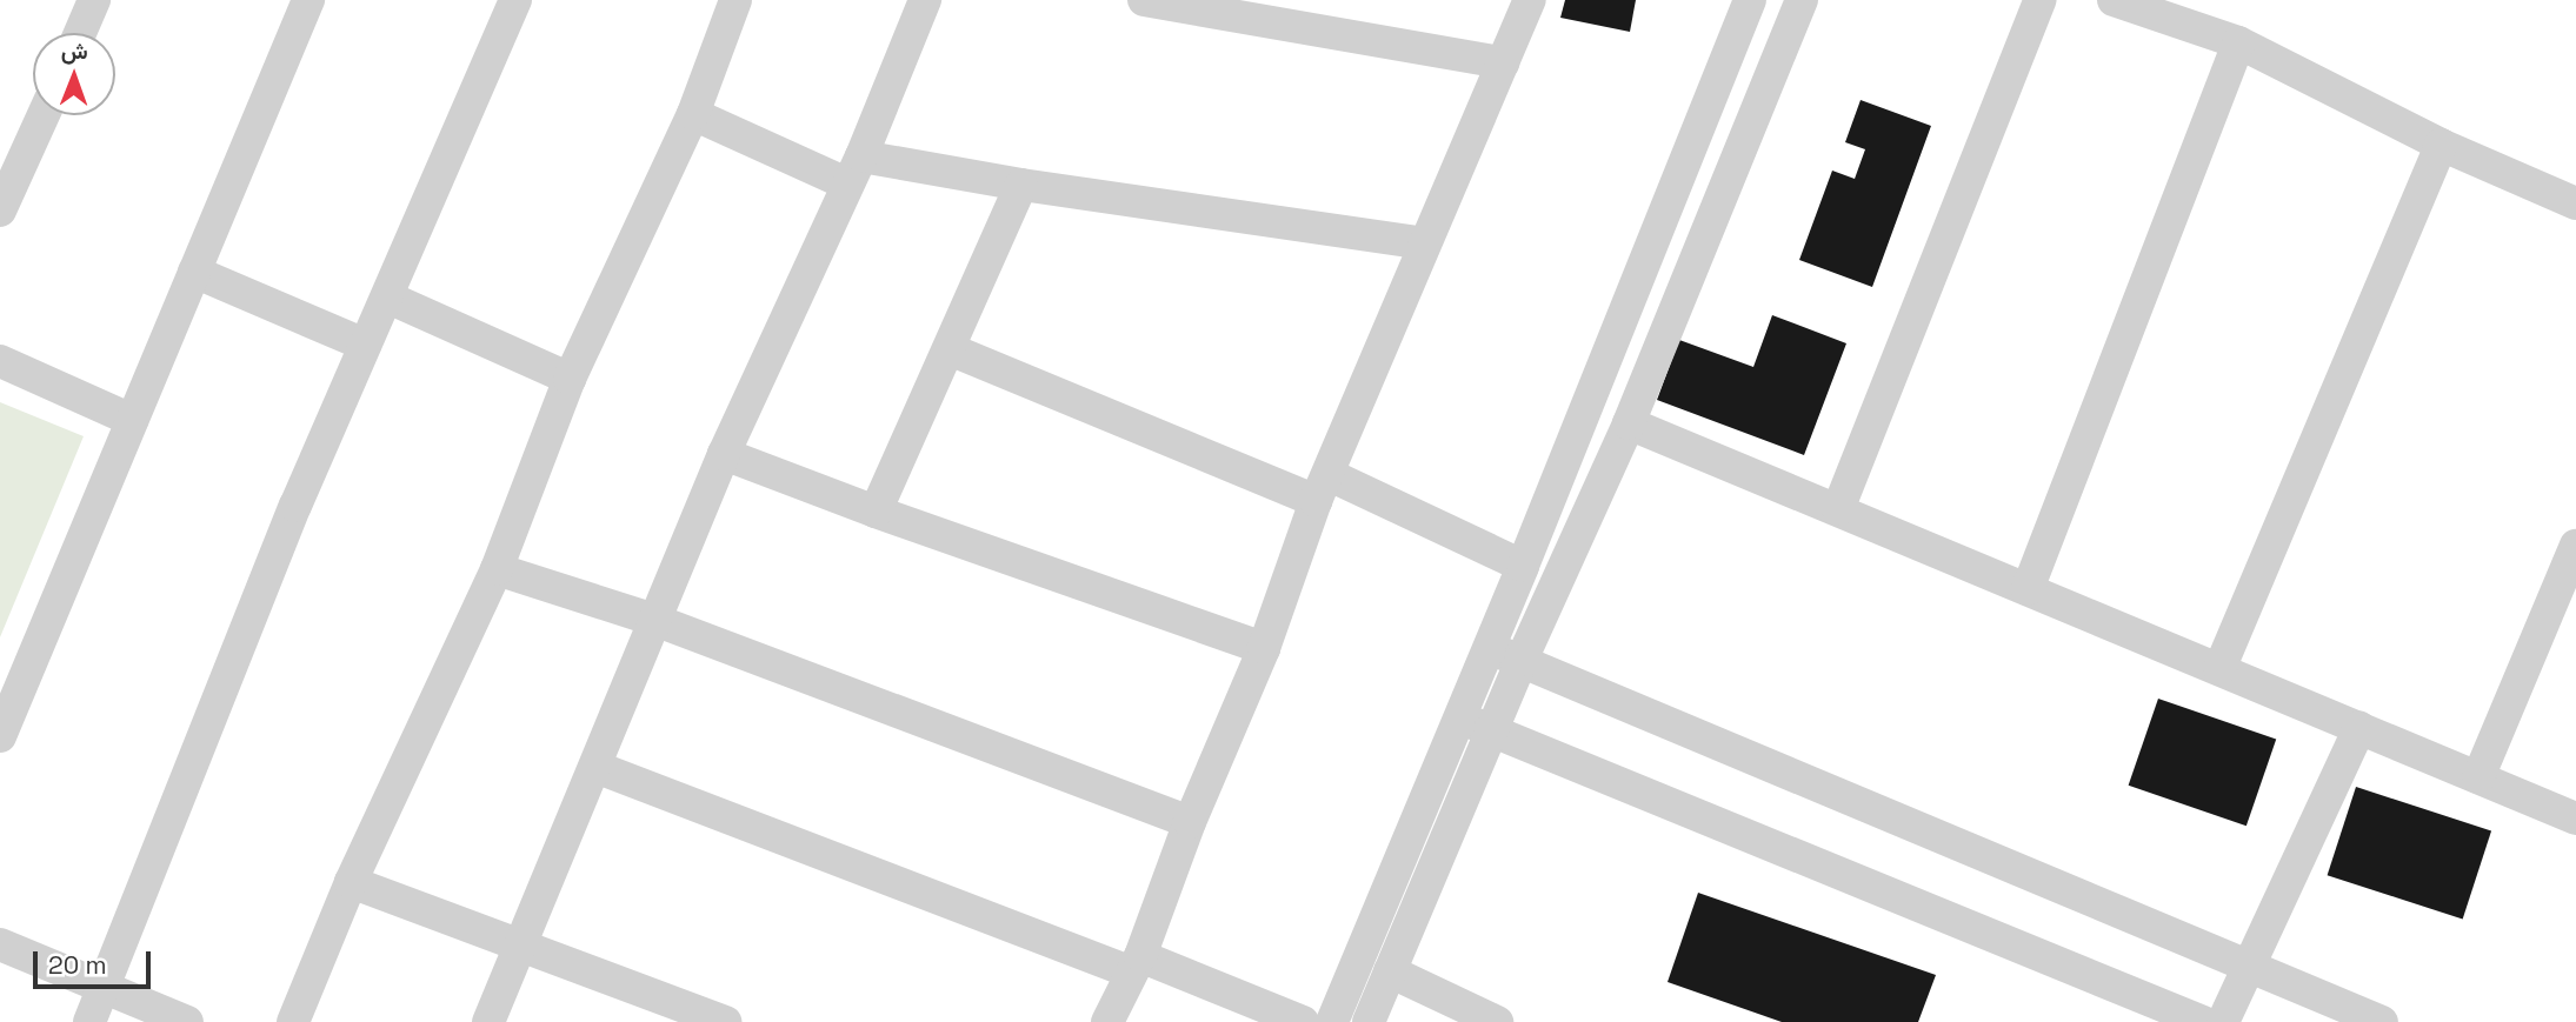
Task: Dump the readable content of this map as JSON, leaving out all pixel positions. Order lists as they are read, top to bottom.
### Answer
{
  "scale_bar": "20 m",
  "north": "top"
}
